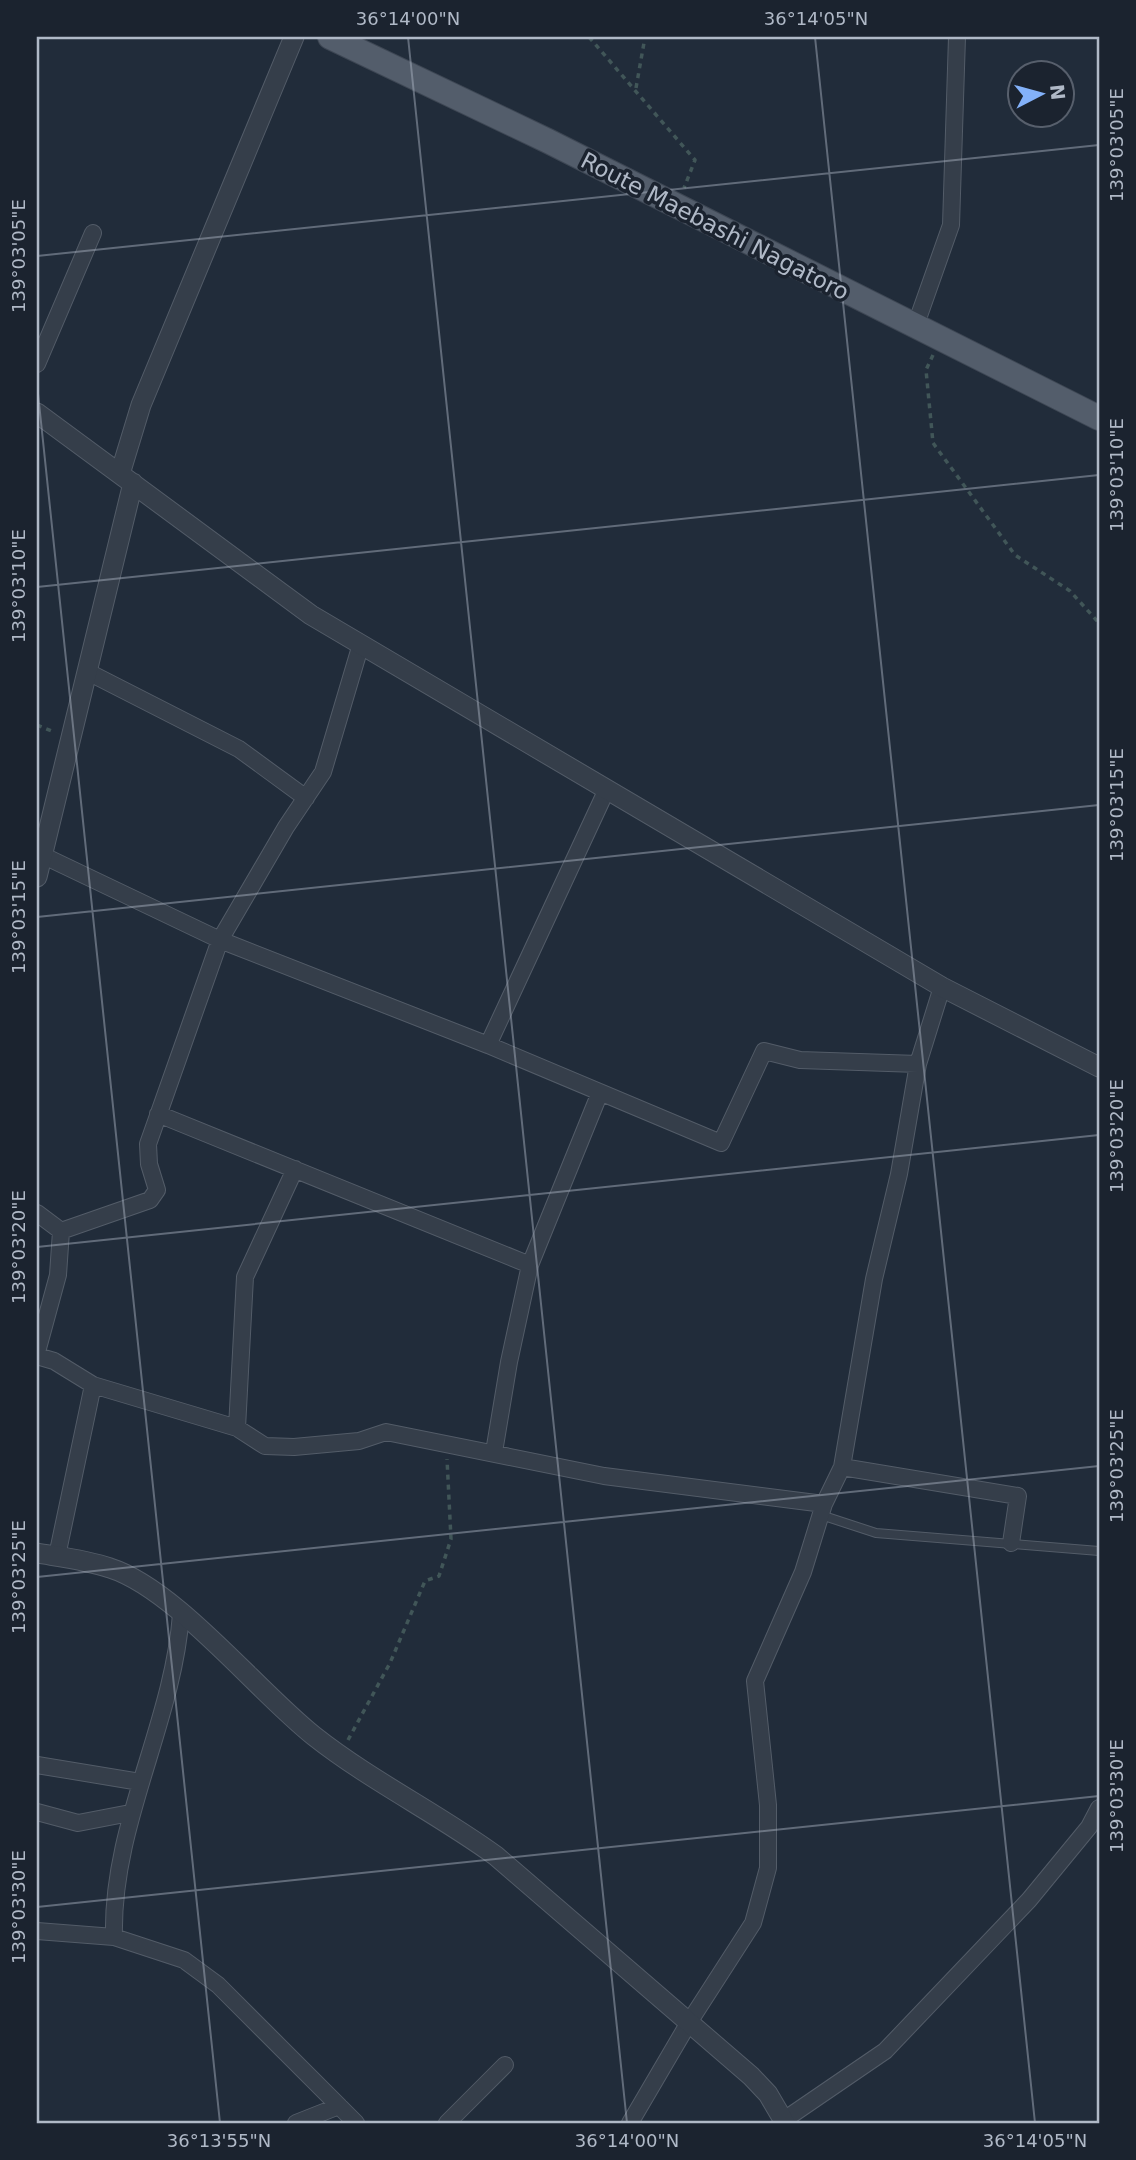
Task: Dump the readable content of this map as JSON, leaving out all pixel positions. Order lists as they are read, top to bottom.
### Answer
{
  "streets": {
    "main road": ["Route Maebashi Nagatoro"]
  },
  "north": "right",
  "coordinates": [
    "36°14'00\"N",
    "36°14'05\"N",
    "139°03'05\"E",
    "139°03'10\"E",
    "139°03'15\"E",
    "139°03'20\"E",
    "139°03'25\"E",
    "139°03'30\"E",
    "36°13'55\"N"
  ]
}
